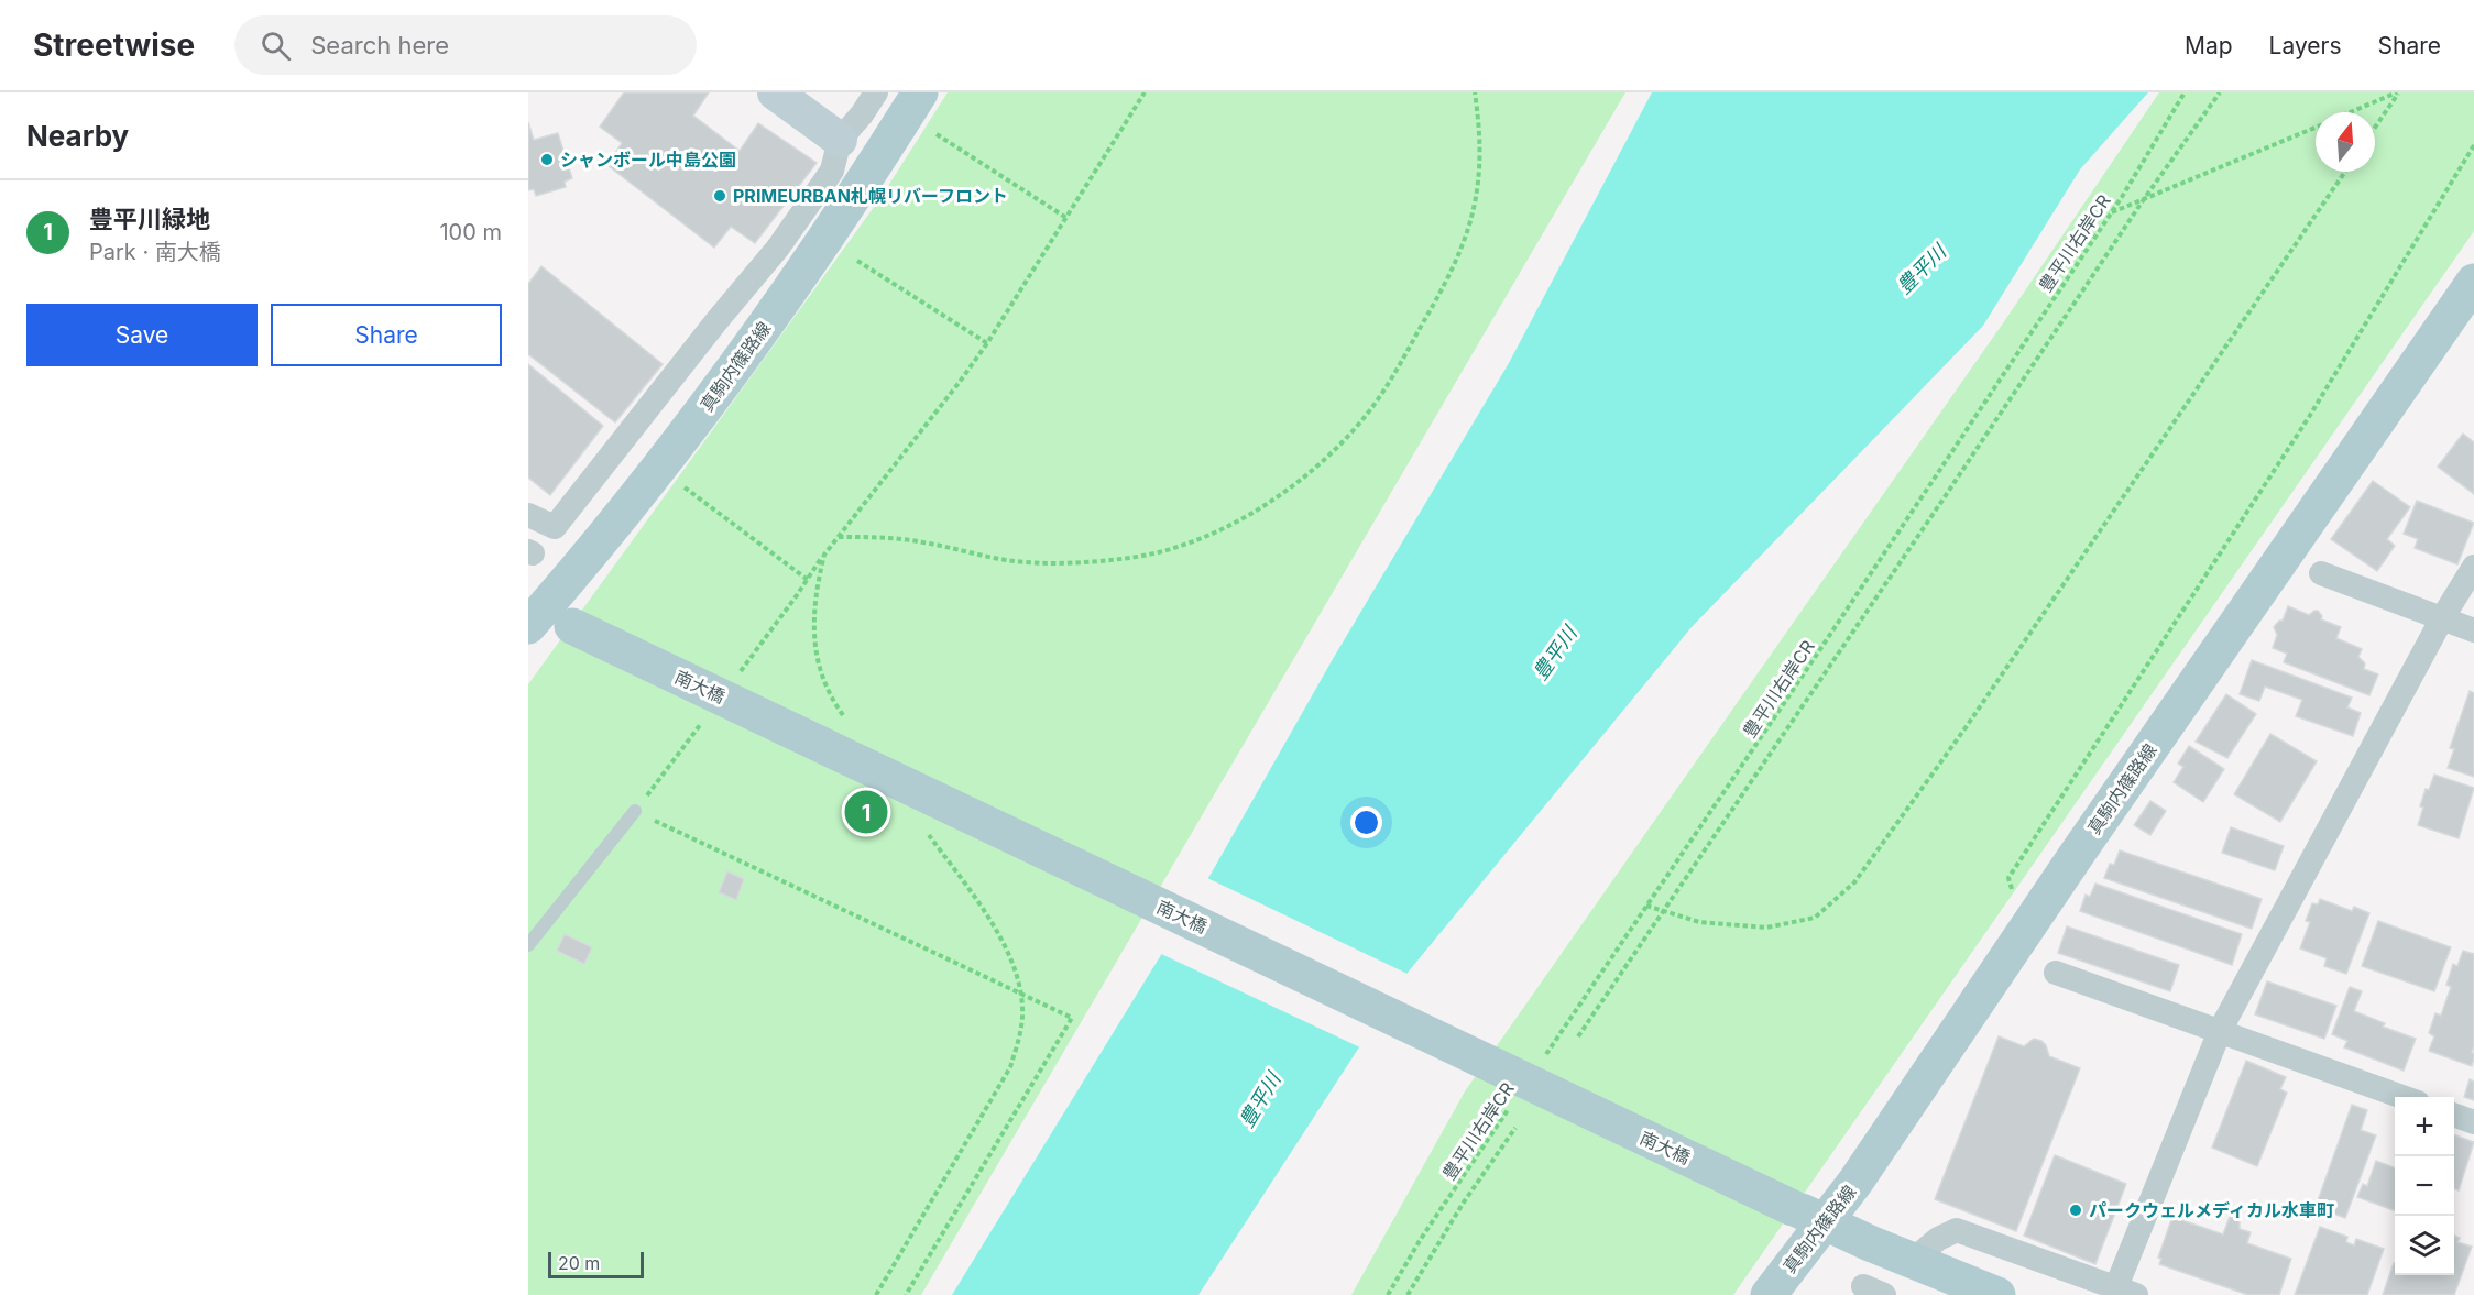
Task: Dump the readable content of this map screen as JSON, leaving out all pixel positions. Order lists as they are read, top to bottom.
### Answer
{
  "streets": {
    "main road": ["真駒内篠路線", "南大橋"],
    "path": ["豊平川右岸CR"]
  },
  "crossings": [
    ["真駒内篠路線", "南大橋"]
  ],
  "water": ["豊平川"],
  "places": ["シャンボール中島公園", "PRIMEURBAN札幌リバーフロント", "パークウェルメディカル水車町"],
  "scale_bar": "20 m",
  "north": "top",
  "page": {
    "header": "Streetwise",
    "search": "Search here",
    "nav": ["Map", "Layers", "Share"],
    "heading": "Nearby",
    "list": [
      {
        "mark": "1",
        "name": "豊平川緑地",
        "note": "Park · 南大橋",
        "value": "100 m"
      }
    ],
    "buttons": ["Save", "Share"],
    "pins": "1",
    "map_buttons": ["+", "−"],
    "scale": "20 m"
  }
}
